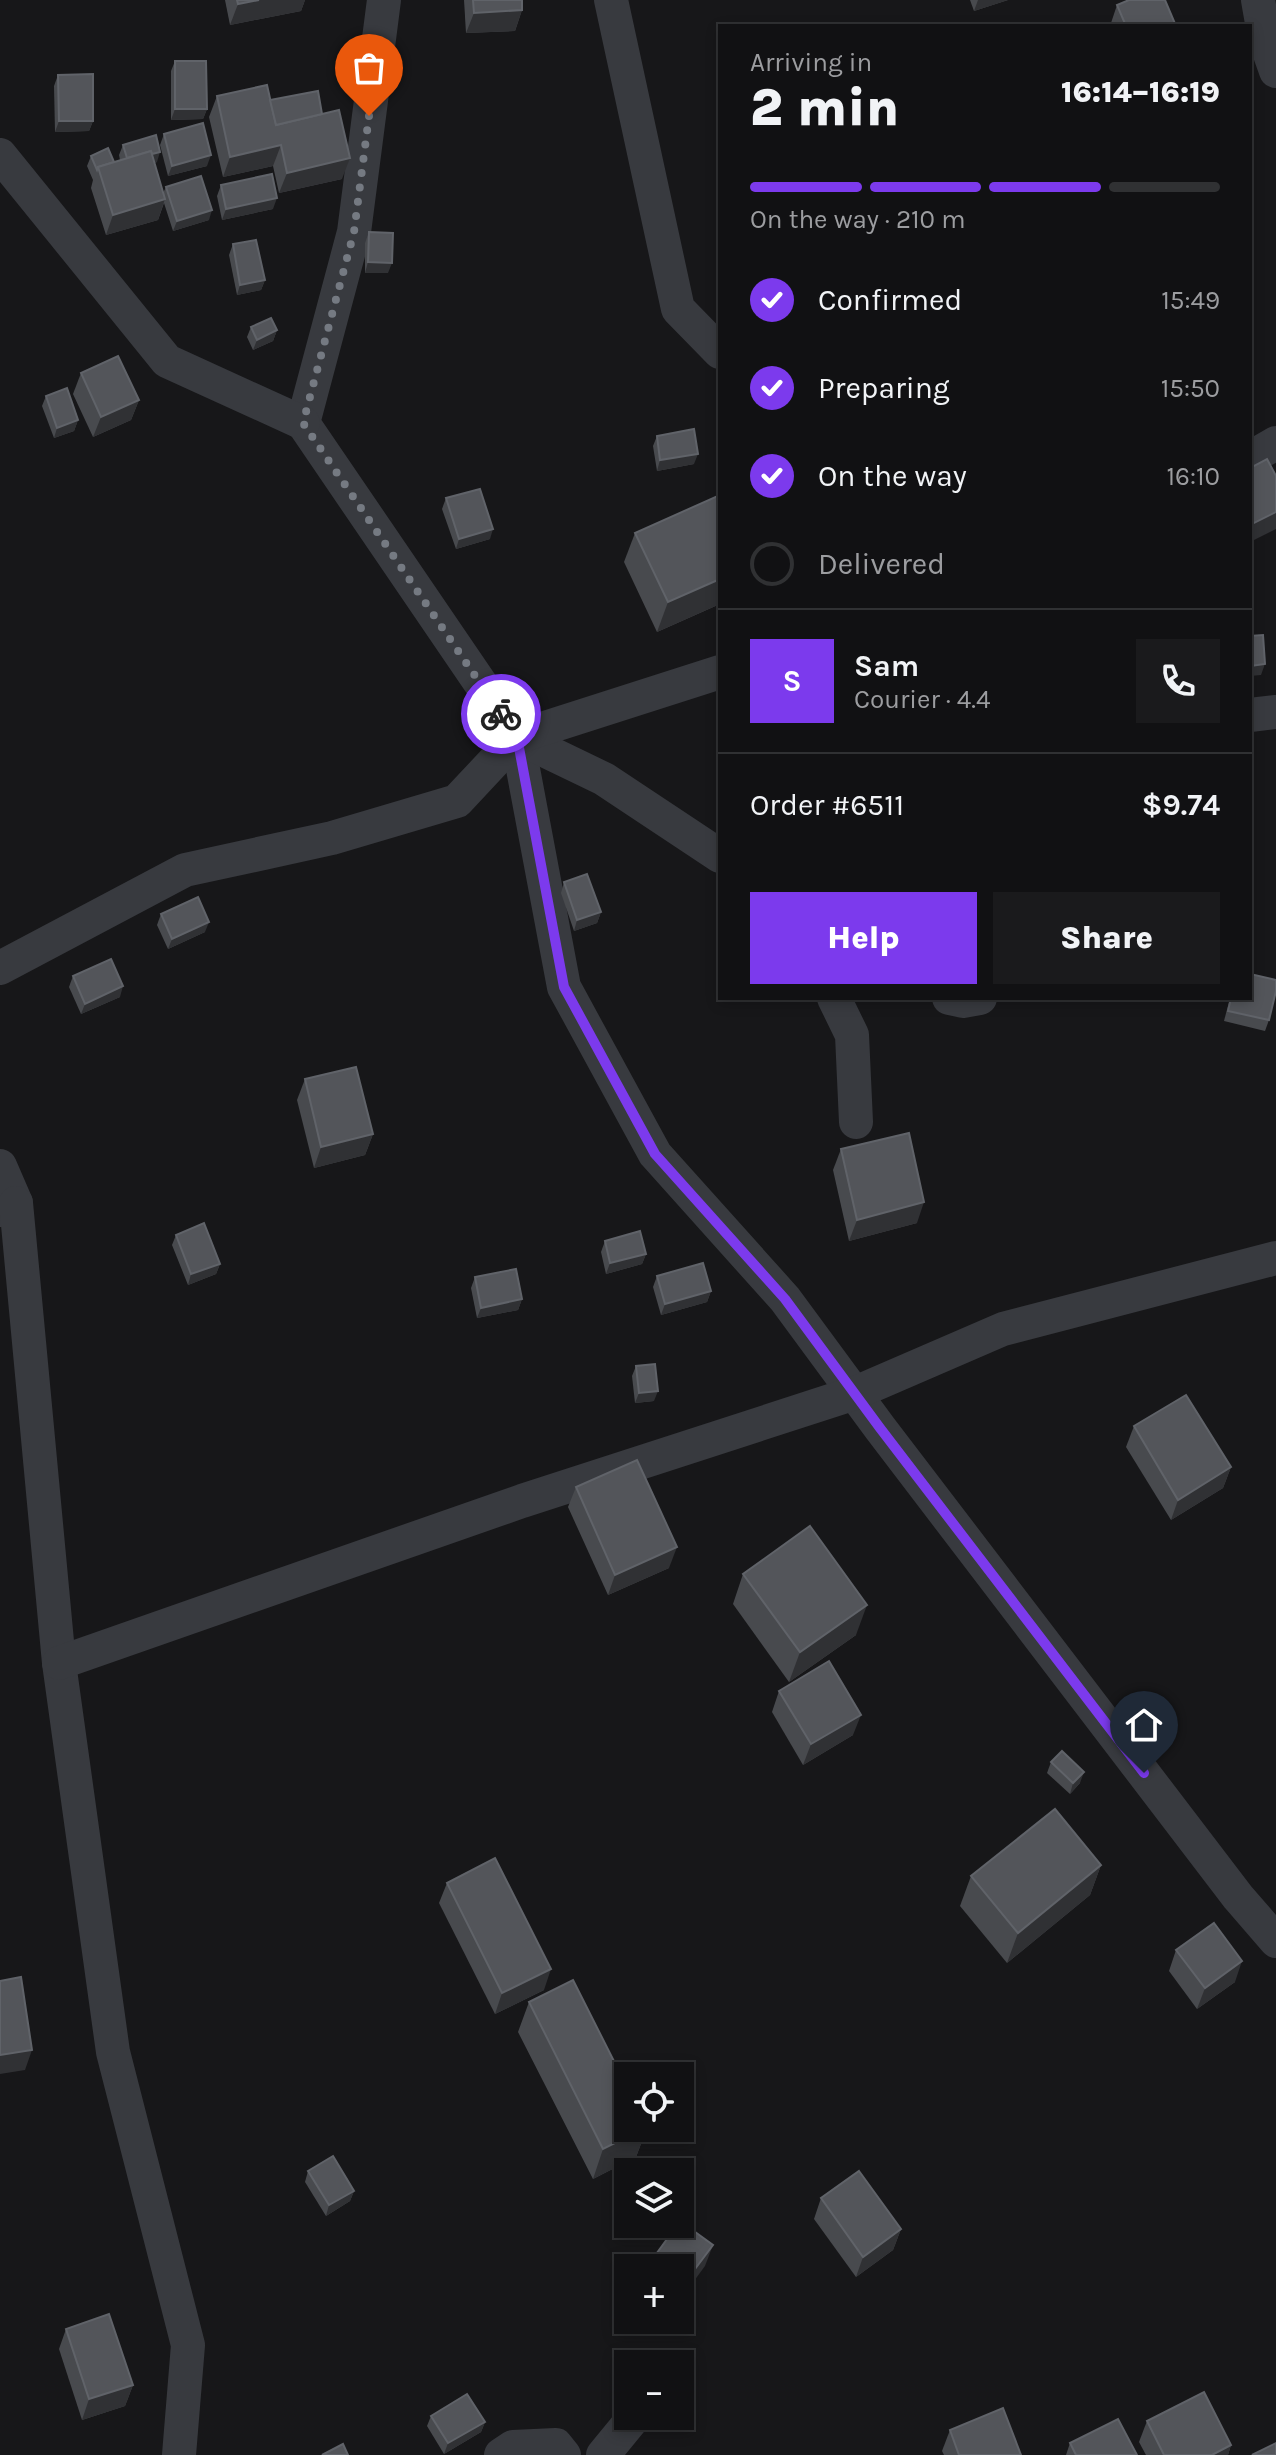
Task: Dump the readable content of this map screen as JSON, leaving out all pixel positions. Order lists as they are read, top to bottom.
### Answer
{
  "page": {
    "heading": ["2 min", "Arriving in", "16:14–16:19"],
    "panel": [
      "Sam",
      "Courier · 4.4",
      "Order #6511",
      "$9.74"
    ],
    "bar": "On the way · 210 m",
    "list": [
      ["Confirmed", "15:49"],
      ["Preparing", "15:50"],
      ["On the way", "16:10"],
      "Delivered"
    ],
    "round": "S",
    "buttons": ["Help", "Share"],
    "map_buttons": ["+", "−"]
  }
}
